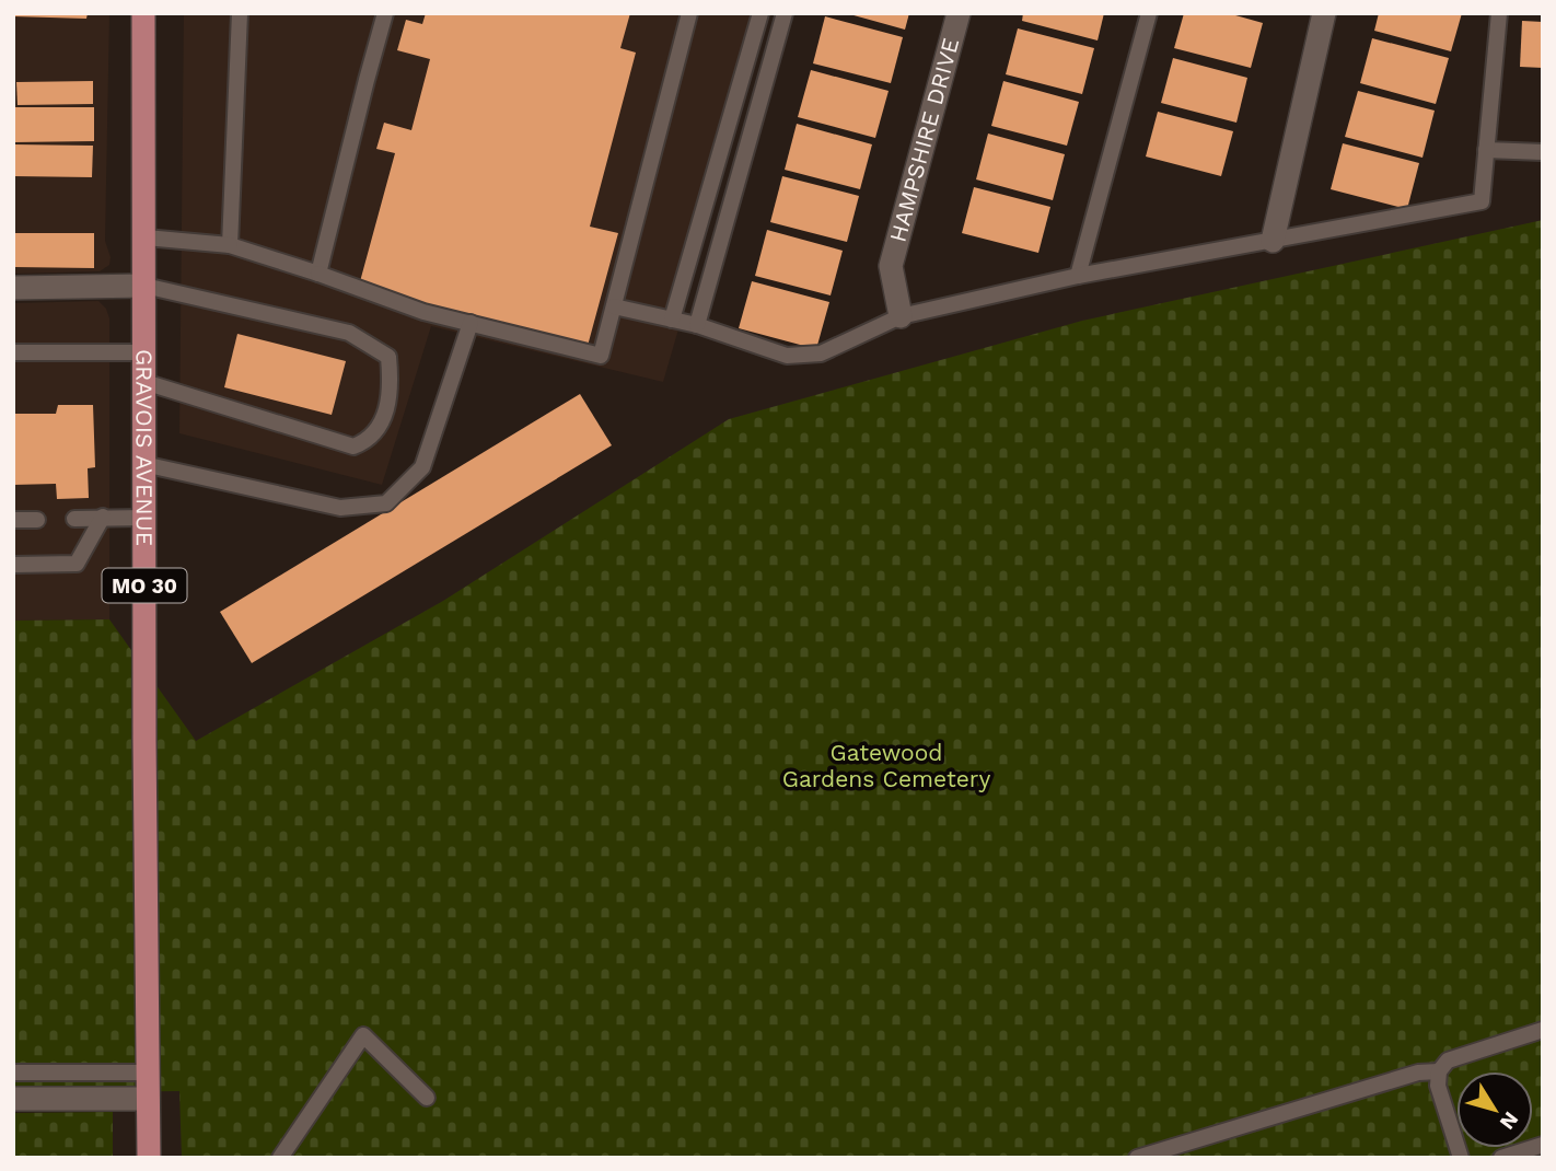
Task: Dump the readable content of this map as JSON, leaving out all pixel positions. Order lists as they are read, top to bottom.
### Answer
{
  "streets": {
    "main road": ["GRAVOIS AVENUE", "MO 30"],
    "street": ["HAMPSHIRE DRIVE"]
  },
  "parks": ["Gatewood Gardens Cemetery"],
  "north": "bottom right"
}
